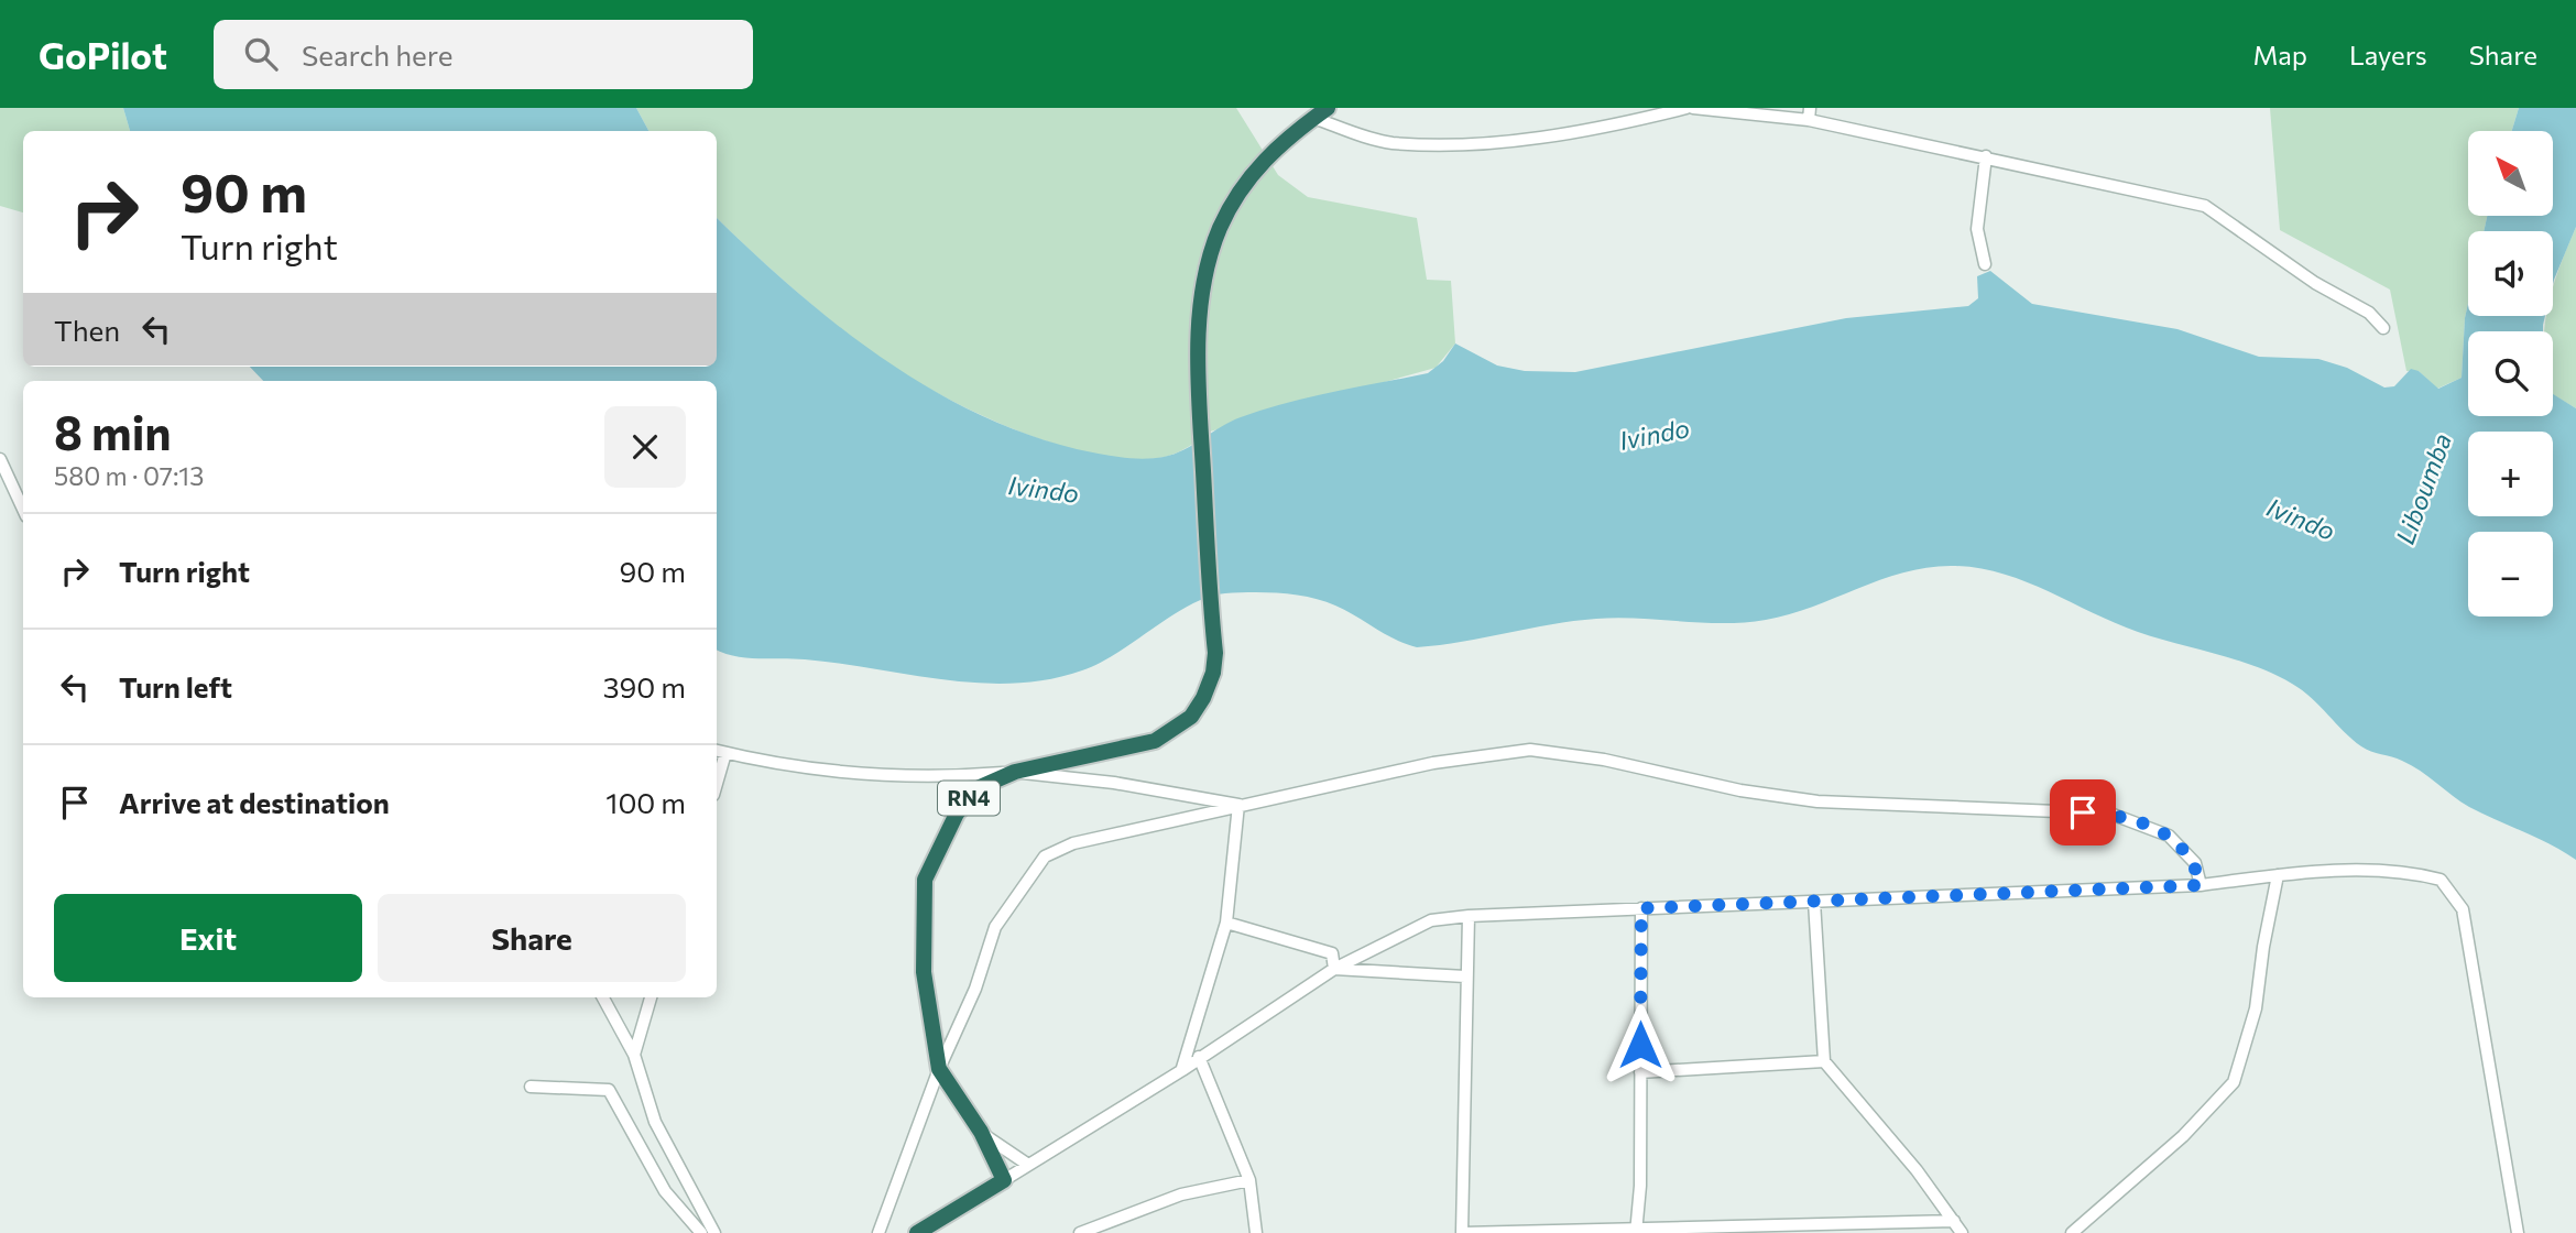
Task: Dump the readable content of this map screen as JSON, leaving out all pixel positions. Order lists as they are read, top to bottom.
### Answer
{
  "streets": {
    "highway": ["RN4"]
  },
  "water": ["Ivindo", "Liboumba"],
  "north": "top left",
  "page": {
    "header": "GoPilot",
    "search": "Search here",
    "nav": ["Map", "Layers", "Share"],
    "map_buttons": ["+", "−"],
    "turn": ["90 m", "Turn right"],
    "then": "Then",
    "heading": ["8 min", "580 m · 07:13"],
    "list": [
      {
        "name": "Turn right",
        "value": "90 m"
      },
      {
        "name": "Turn left",
        "value": "390 m"
      },
      {
        "name": "Arrive at destination",
        "value": "100 m"
      }
    ],
    "buttons": ["Exit", "Share"]
  }
}
